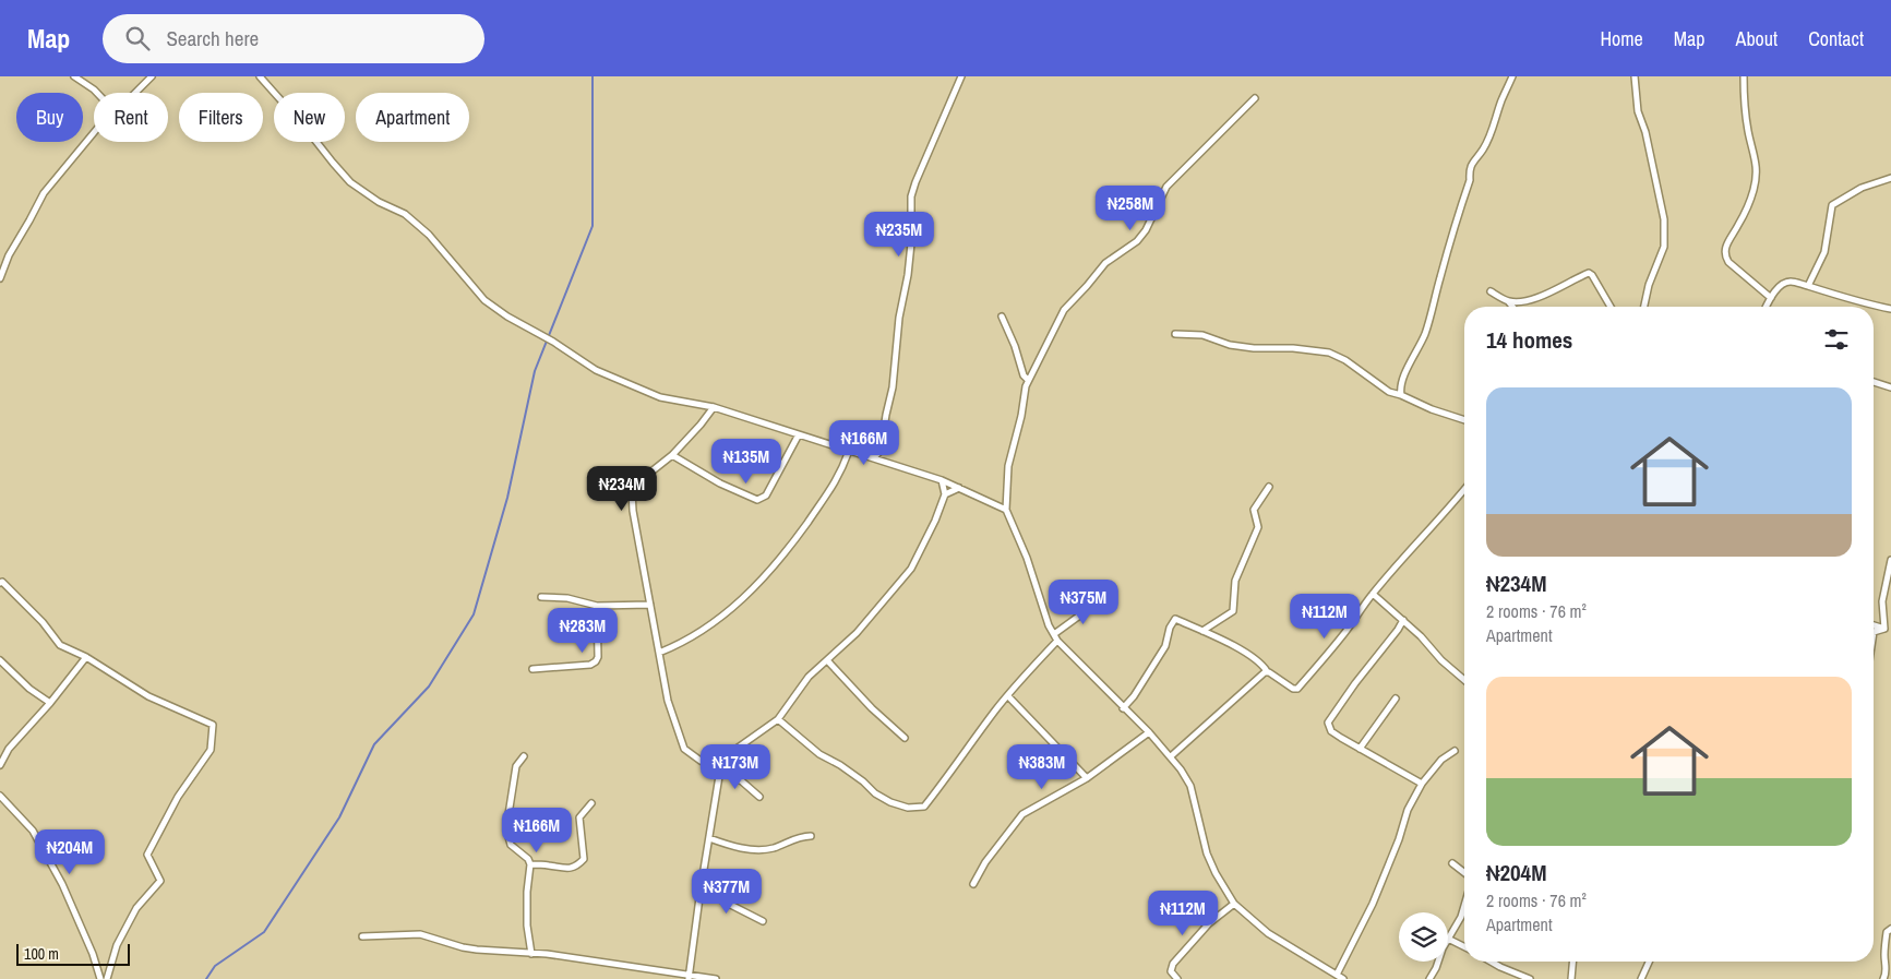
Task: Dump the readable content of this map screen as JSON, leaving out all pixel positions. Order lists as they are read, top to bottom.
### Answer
{
  "scale_bar": "100 m",
  "page": {
    "header": "Map",
    "search": "Search here",
    "nav": [
      "Home",
      "Map",
      "About",
      "Contact"
    ],
    "chip": [
      "Buy",
      "Rent",
      "Filters",
      "New",
      "Apartment"
    ],
    "price": [
      "₦258M",
      "₦235M",
      "₦166M",
      "₦135M",
      "₦234M",
      "₦375M",
      "₦112M",
      "₦283M",
      "₦173M",
      "₦383M",
      "₦166M",
      "₦204M",
      "₦377M",
      "₦112M"
    ],
    "heading": "14 homes",
    "list": [
      {
        "name": "₦234M",
        "note": "2 rooms · 76 m² · Apartment"
      },
      {
        "name": "₦204M",
        "note": "2 rooms · 76 m² · Apartment"
      }
    ],
    "scale": "100 m"
  }
}
